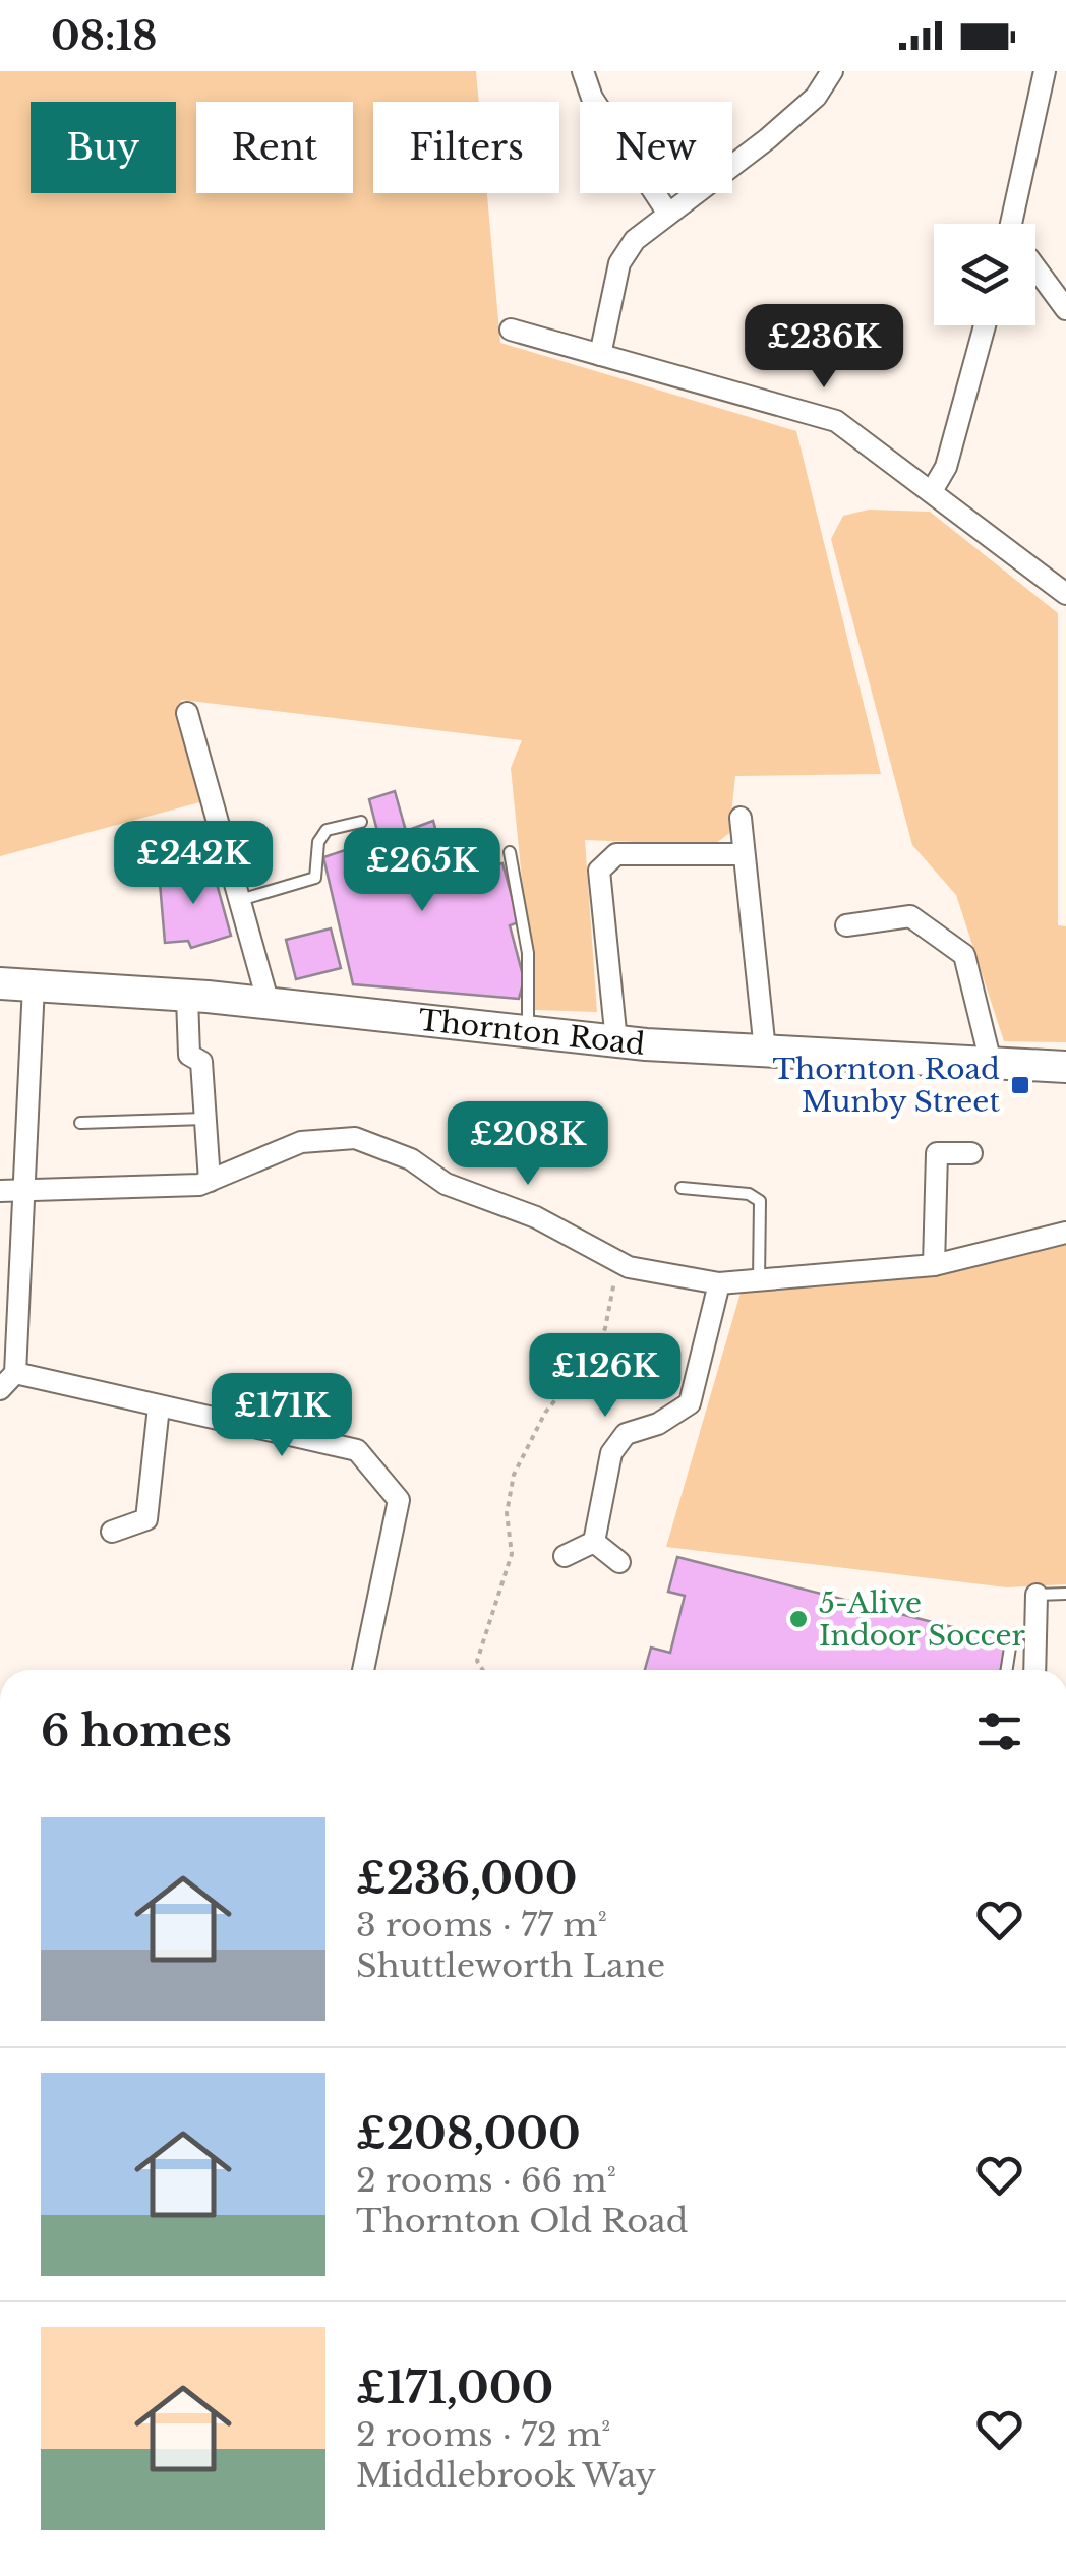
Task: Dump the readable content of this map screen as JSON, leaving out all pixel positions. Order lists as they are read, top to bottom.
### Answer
{
  "streets": {
    "main road": ["Thornton Road"]
  },
  "places": {
    "transit": ["Thornton Road Munby Street"],
    "other": ["5-Alive Indoor Soccer"]
  },
  "page": {
    "status": "08:18",
    "chip": [
      "Buy",
      "Rent",
      "Filters",
      "New"
    ],
    "price": [
      "£236K",
      "£242K",
      "£265K",
      "£208K",
      "£126K",
      "£171K"
    ],
    "heading": "6 homes",
    "list": [
      {
        "name": "£236,000",
        "note": "3 rooms · 77 m² · Shuttleworth Lane"
      },
      {
        "name": "£208,000",
        "note": "2 rooms · 66 m² · Thornton Old Road"
      },
      {
        "name": "£171,000",
        "note": "2 rooms · 72 m² · Middlebrook Way"
      }
    ]
  }
}
